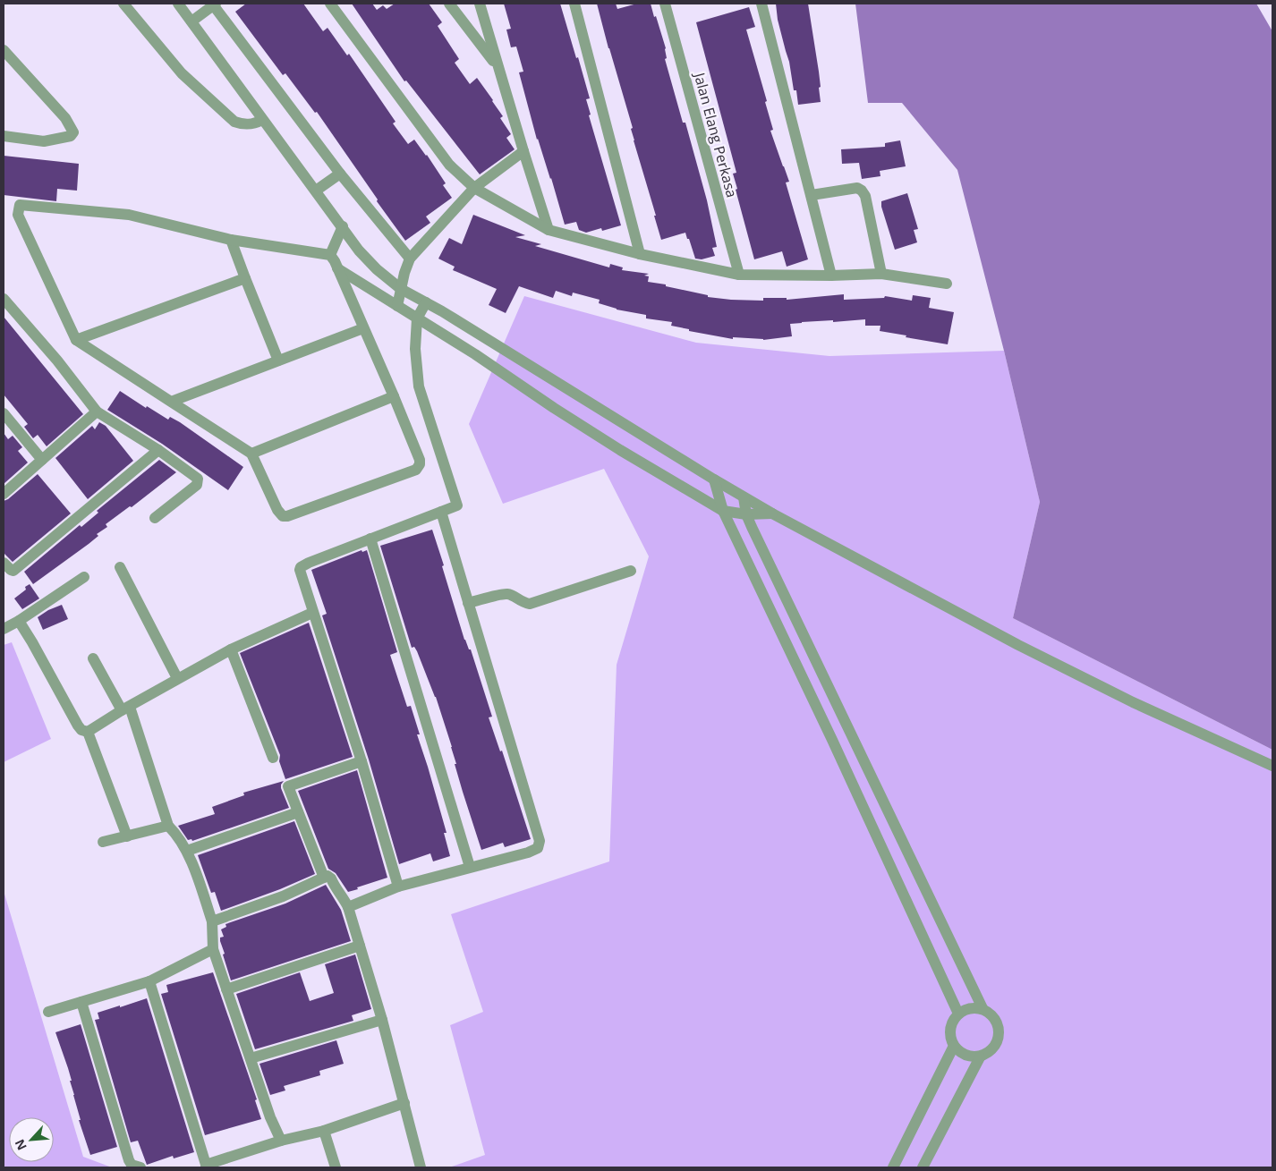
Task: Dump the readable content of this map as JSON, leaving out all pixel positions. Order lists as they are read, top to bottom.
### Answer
{
  "streets": {
    "street": ["Jalan Elang Perkasa"]
  },
  "north": "bottom left"
}
